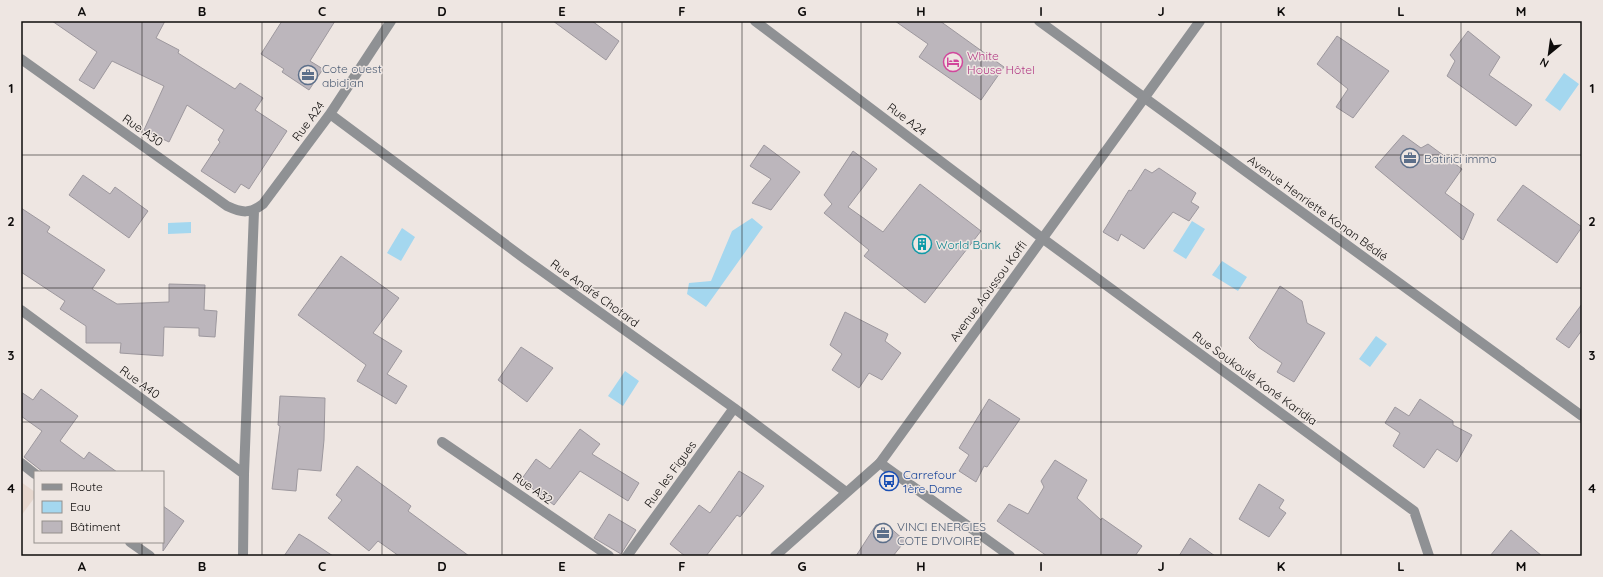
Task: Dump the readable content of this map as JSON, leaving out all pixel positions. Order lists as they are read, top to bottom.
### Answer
{
  "streets": {
    "street": [
      "Rue A24",
      "Rue A30",
      "Avenue Henriette Konan Bédié",
      "Avenue Aoussou Koffi",
      "Rue André Chotard",
      "Rue Soukoulé Koné Karidia",
      "Rue A40",
      "Rue les Figues",
      "Rue A32"
    ]
  },
  "crossings": [
    ["Rue A24", "Rue A30"],
    ["Rue A24", "Avenue Aoussou Koffi"],
    ["Rue A24", "Rue André Chotard"],
    ["Rue A24", "Rue Soukoulé Koné Karidia"],
    ["Avenue Henriette Konan Bédié", "Avenue Aoussou Koffi"],
    ["Avenue Aoussou Koffi", "Rue André Chotard"],
    ["Avenue Aoussou Koffi", "Rue Soukoulé Koné Karidia"],
    ["Rue André Chotard", "Rue les Figues"]
  ],
  "places": {
    "hotel": ["White House Hôtel"],
    "office": ["Cote ouest abidjan", "Batirici immo", "VINCI ENERGIES COTE D'IVOIRE"],
    "building": ["World Bank"],
    "bus stop": ["Carrefour 1ère Dame"]
  },
  "legend": ["Route", "Eau", "Bâtiment"],
  "north": "bottom left",
  "grid": {
    "columns": [
      "A",
      "B",
      "C",
      "D",
      "E",
      "F",
      "G",
      "H",
      "I",
      "J",
      "K",
      "L",
      "M"
    ],
    "rows": [
      "1",
      "2",
      "3",
      "4"
    ]
  }
}
